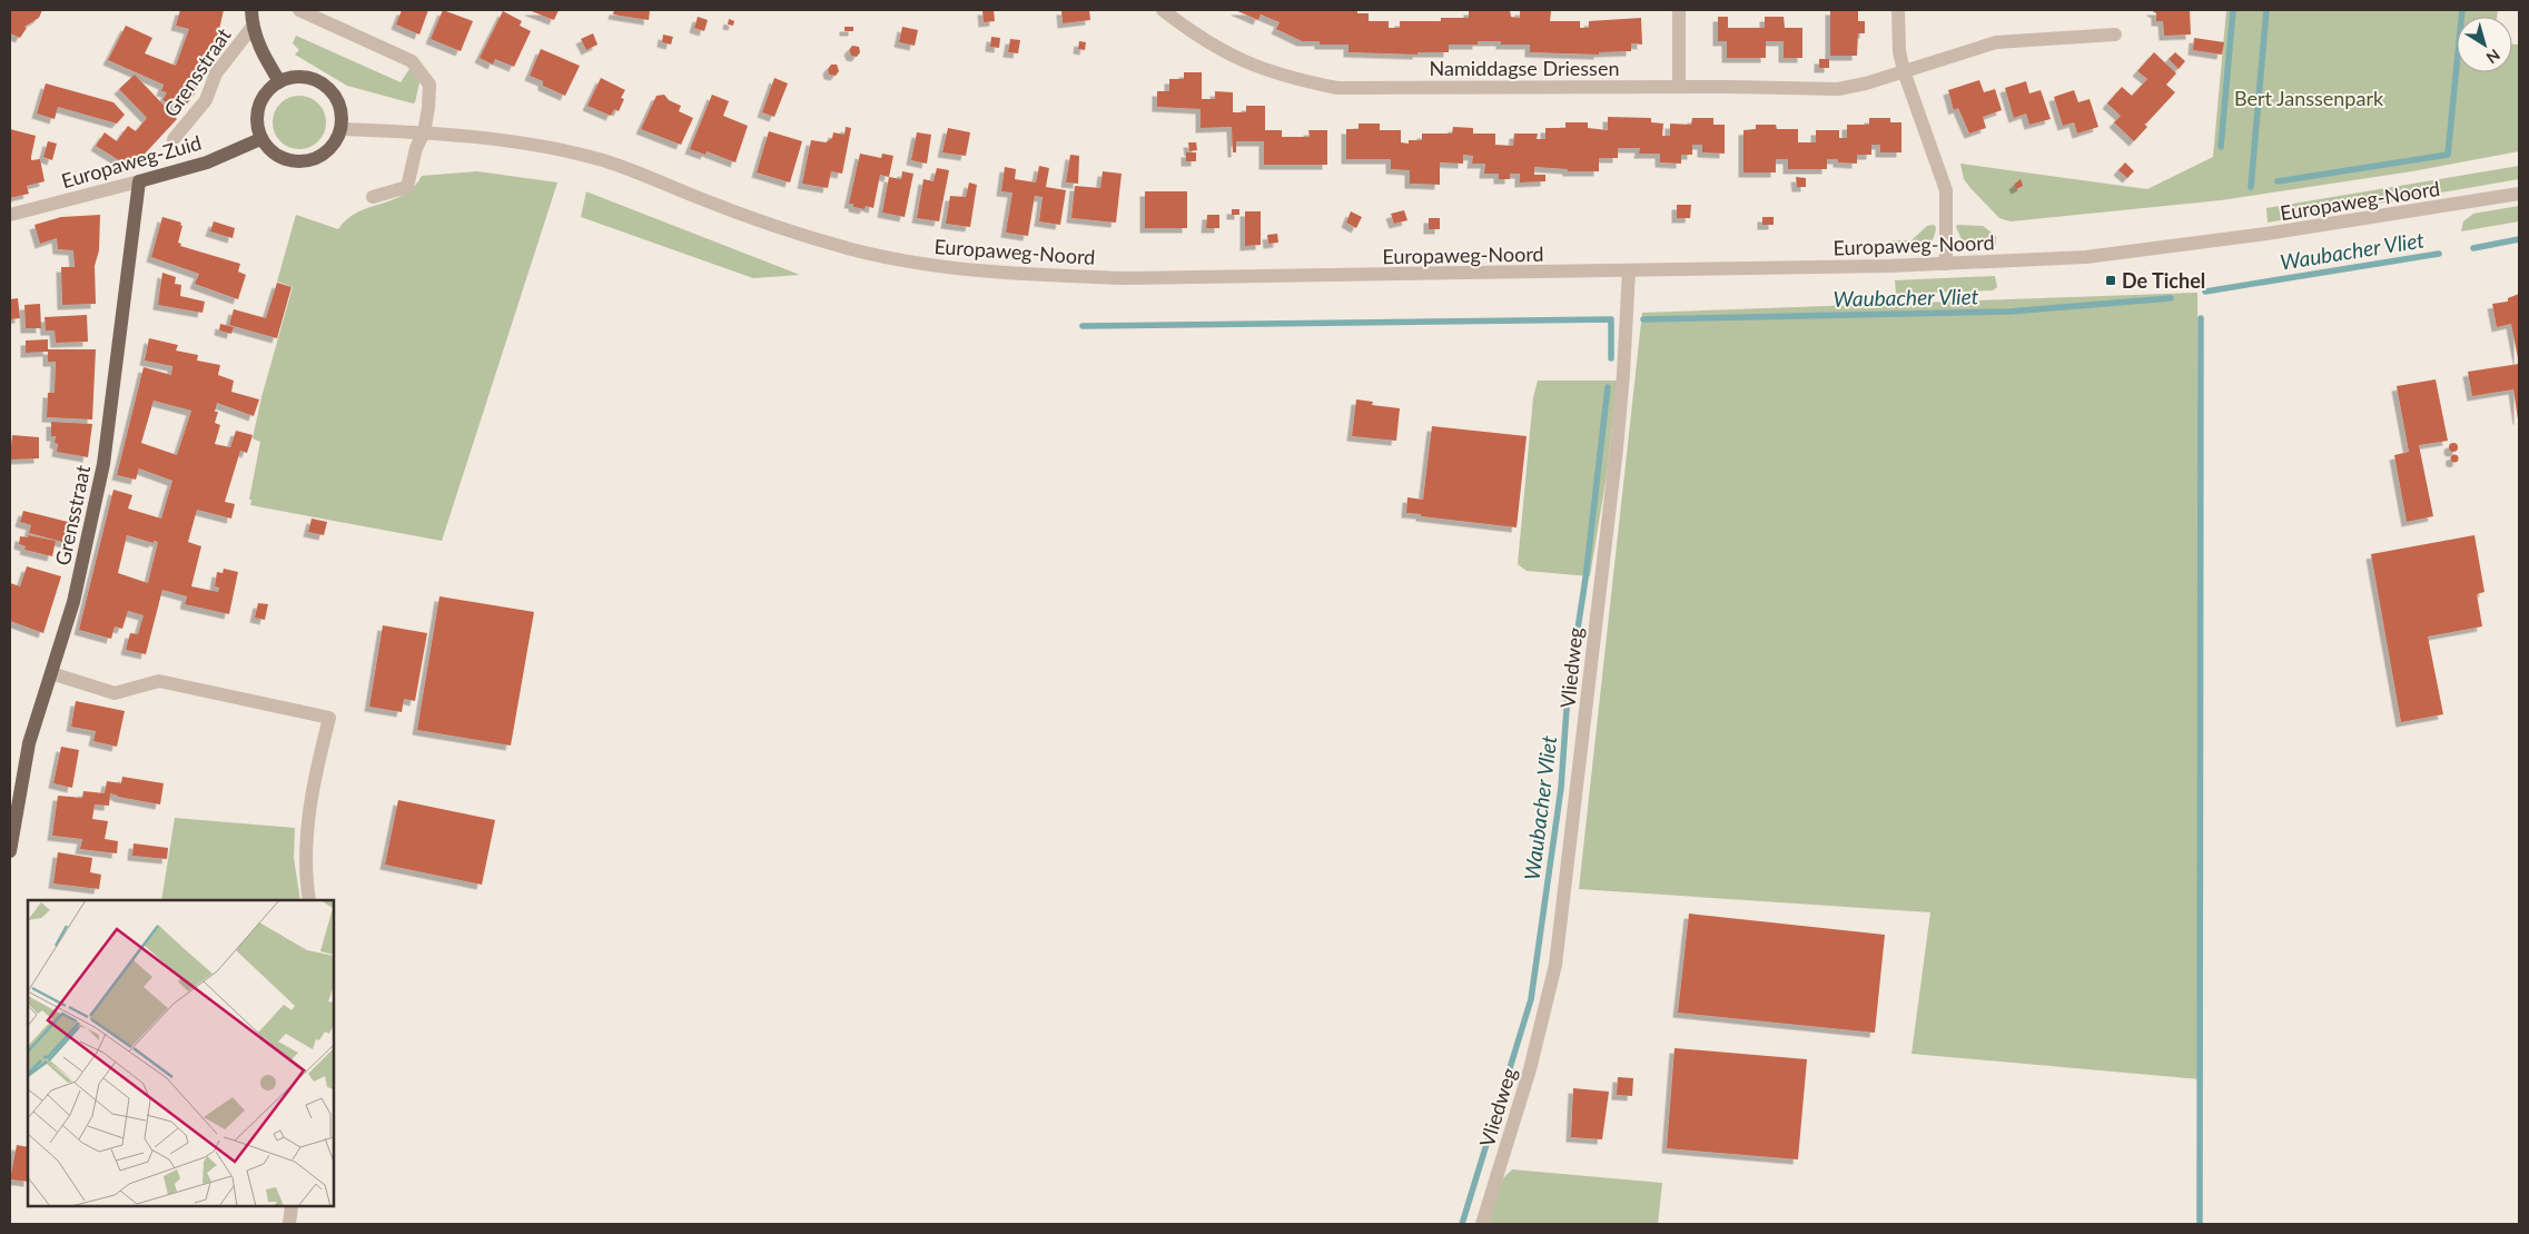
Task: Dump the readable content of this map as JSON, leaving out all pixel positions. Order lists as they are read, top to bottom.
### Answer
{
  "streets": {
    "main road": ["Grensstraat", "Europaweg-Zuid"],
    "street": ["Namiddagse Driessen", "Europaweg-Noord", "Vliedweg"]
  },
  "crossings": [
    ["Grensstraat", "Europaweg-Zuid"],
    ["Grensstraat", "Europaweg-Noord"],
    ["Europaweg-Zuid", "Europaweg-Noord"],
    ["Europaweg-Noord", "Vliedweg"]
  ],
  "water": ["Waubacher Vliet"],
  "parks": ["Bert Janssenpark"],
  "places": {
    "transit": ["De Tichel"]
  },
  "north": "bottom right"
}
